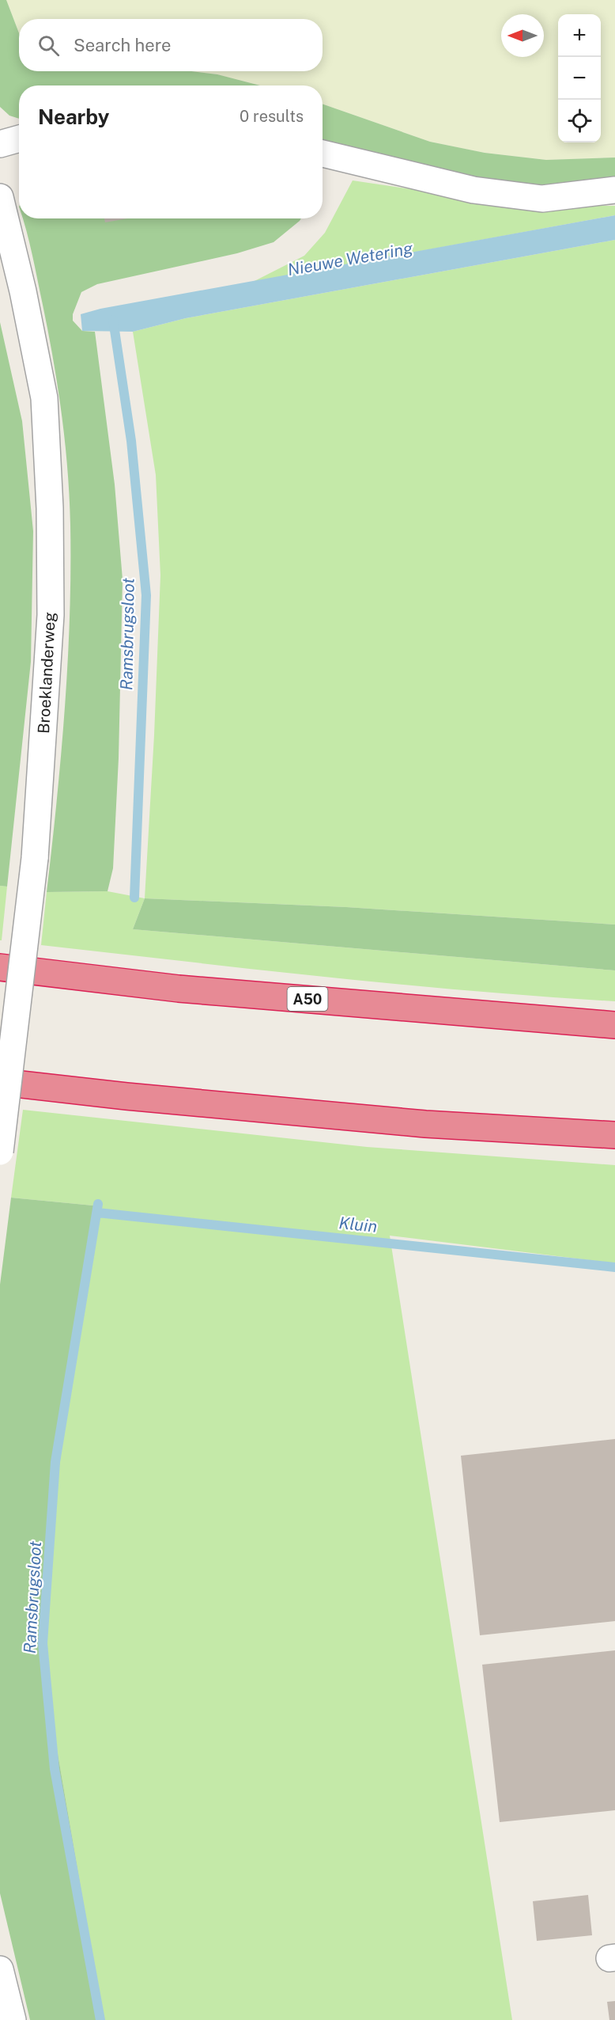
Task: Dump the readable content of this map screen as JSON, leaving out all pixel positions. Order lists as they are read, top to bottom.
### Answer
{
  "streets": {
    "highway": ["A50"],
    "street": ["Broeklanderweg"]
  },
  "water": ["Nieuwe Wetering", "Ramsbrugsloot", "Kluin"],
  "north": "left",
  "page": {
    "map_buttons": ["+", "−"],
    "search": "Search here",
    "heading": ["Nearby", "0 results"]
  }
}
